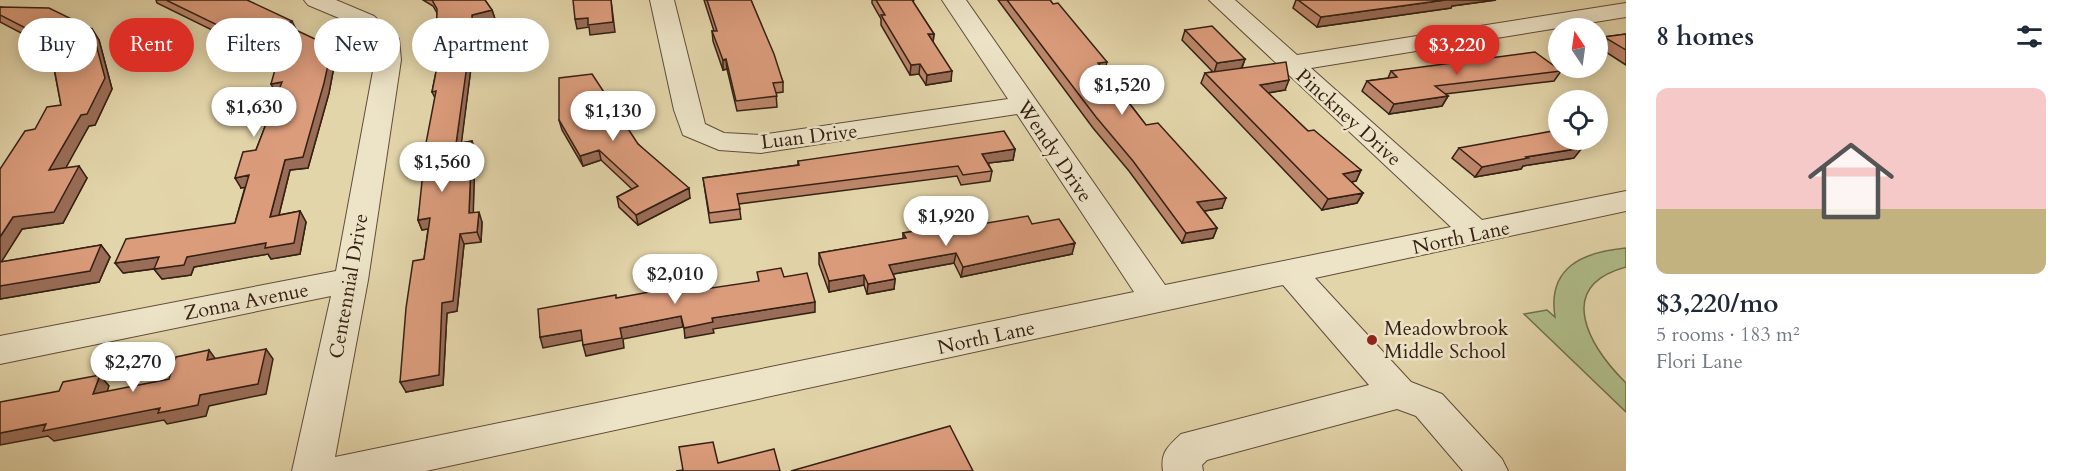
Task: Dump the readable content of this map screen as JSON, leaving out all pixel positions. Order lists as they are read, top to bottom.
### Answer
{
  "streets": {
    "street": [
      "Pinckney Drive",
      "Luan Drive",
      "Wendy Drive",
      "North Lane",
      "Centennial Drive",
      "Zonna Avenue"
    ]
  },
  "crossings": [
    ["Pinckney Drive", "North Lane"],
    ["Luan Drive", "Wendy Drive"],
    ["Wendy Drive", "North Lane"],
    ["Centennial Drive", "Zonna Avenue"]
  ],
  "places": ["Meadowbrook Middle School"],
  "north": "top",
  "page": {
    "heading": "8 homes",
    "chip": [
      "Buy",
      "Rent",
      "Filters",
      "New",
      "Apartment"
    ],
    "price": [
      "$3,220",
      "$1,520",
      "$1,630",
      "$1,130",
      "$1,560",
      "$1,920",
      "$2,010",
      "$2,270"
    ],
    "list": [
      {
        "name": "$3,220/mo",
        "note": "5 rooms · 183 m² · Flori Lane"
      }
    ]
  }
}
